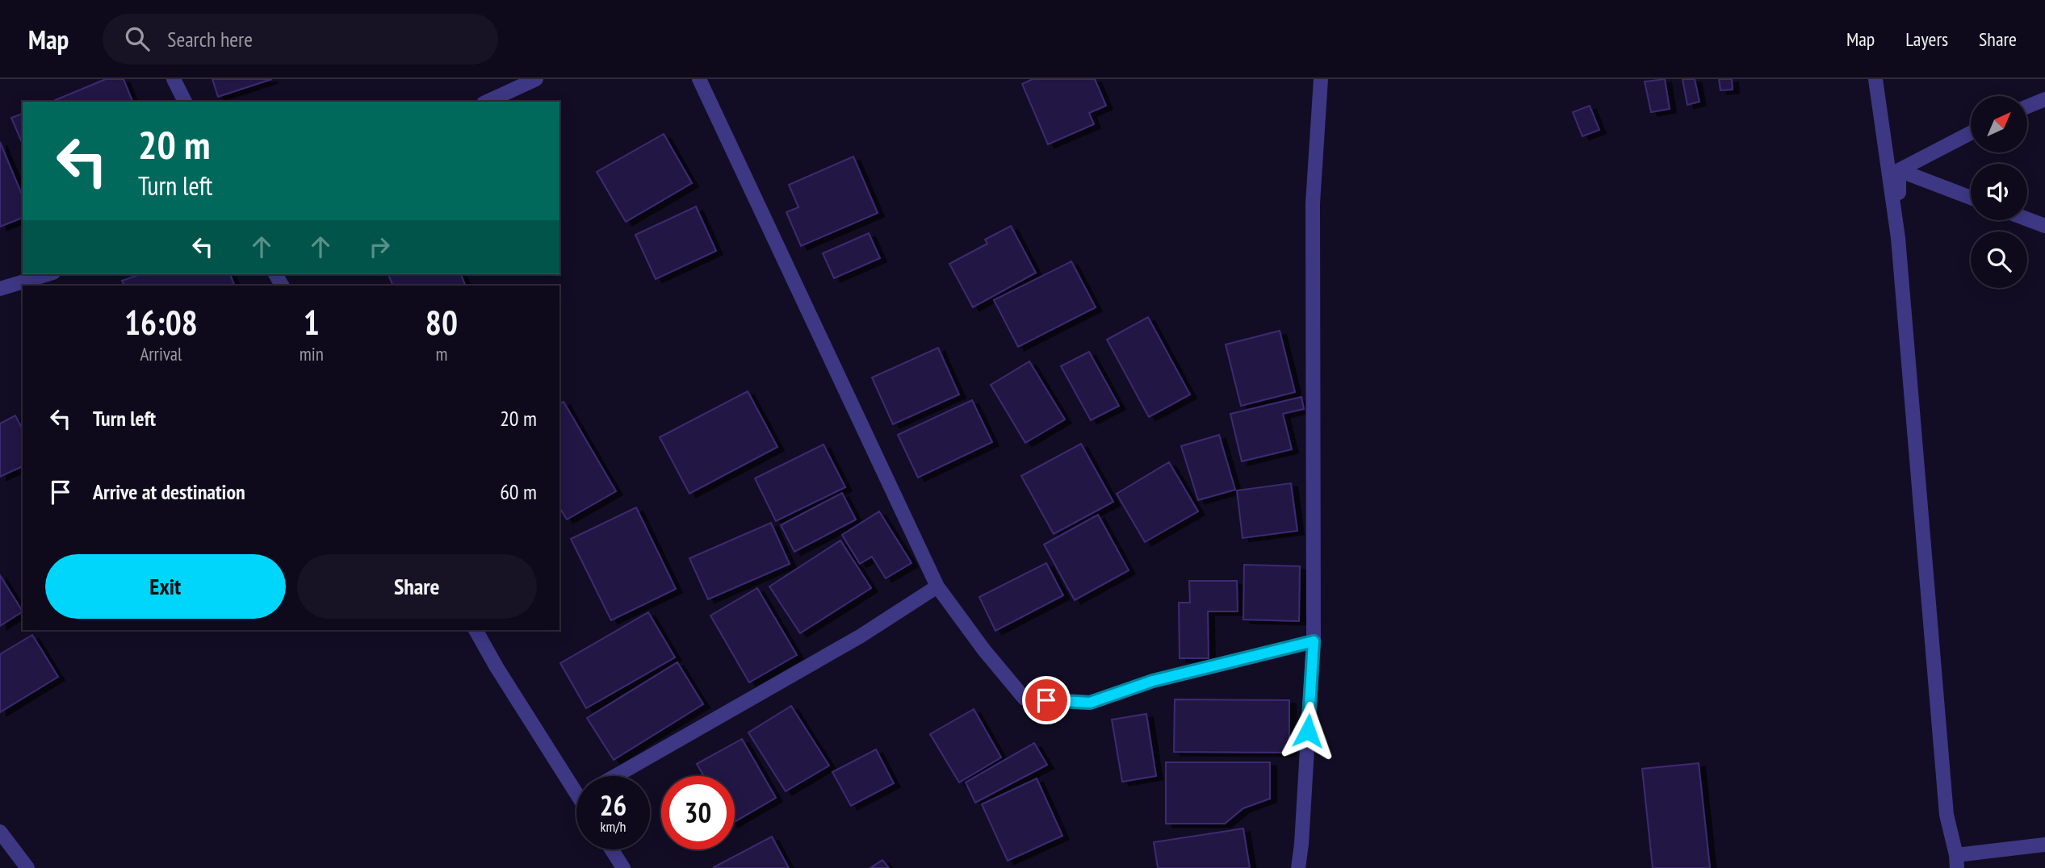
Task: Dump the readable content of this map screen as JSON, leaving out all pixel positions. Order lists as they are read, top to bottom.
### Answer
{
  "north": "top right",
  "page": {
    "header": "Map",
    "search": "Search here",
    "nav": ["Map", "Layers", "Share"],
    "turn": ["20 m", "Turn left"],
    "eta": [
      "16:08",
      "Arrival",
      "1",
      "min",
      "80",
      "m"
    ],
    "list": [
      {
        "name": "Turn left",
        "value": "20 m"
      },
      {
        "name": "Arrive at destination",
        "value": "60 m"
      }
    ],
    "buttons": ["Exit", "Share"],
    "speed": "26 km/h",
    "limit": "30"
  }
}
